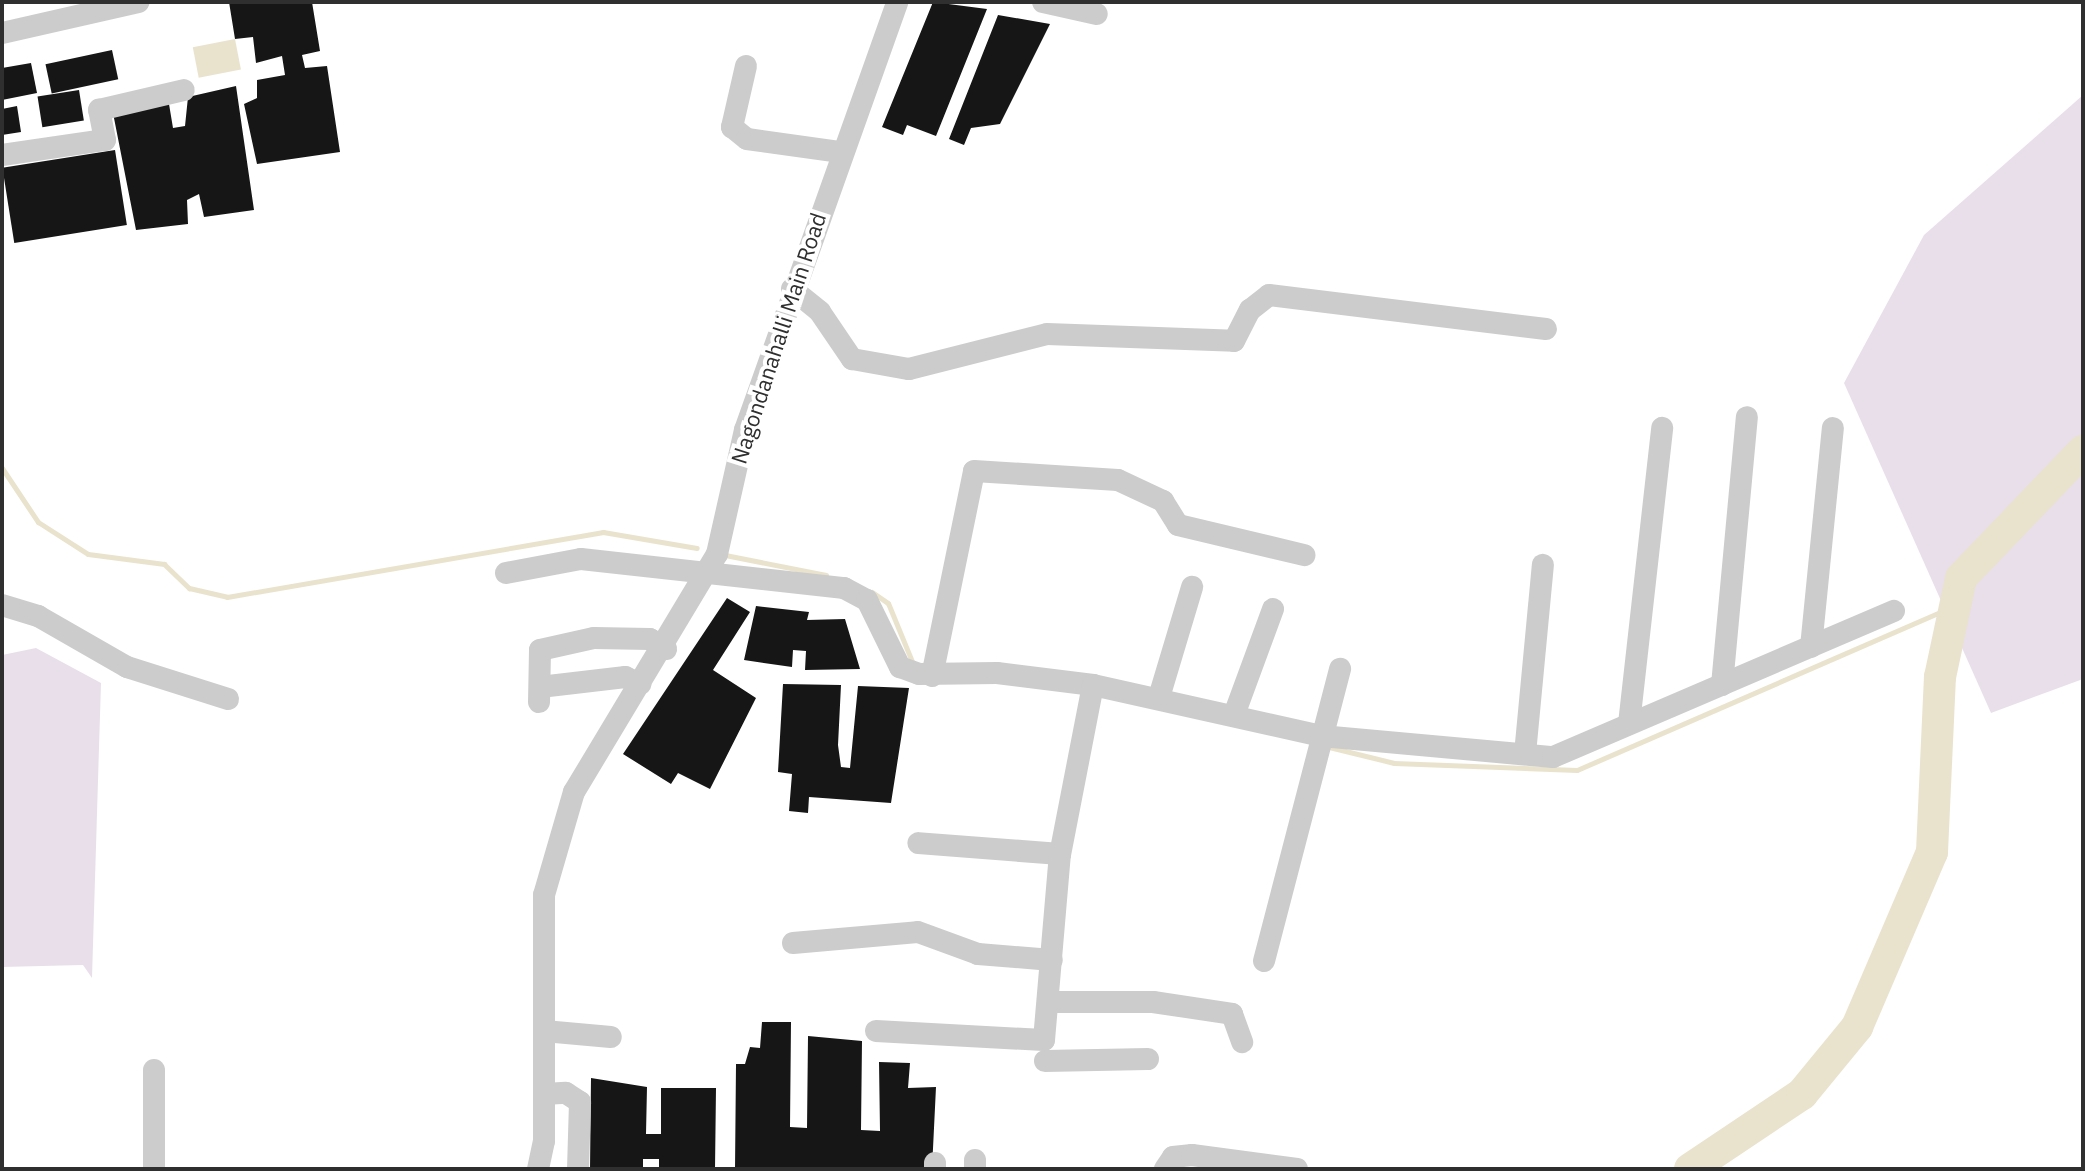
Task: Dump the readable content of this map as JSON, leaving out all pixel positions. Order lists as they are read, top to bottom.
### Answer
{
  "streets": {
    "street": ["Nagondanahalli Main Road"]
  }
}
